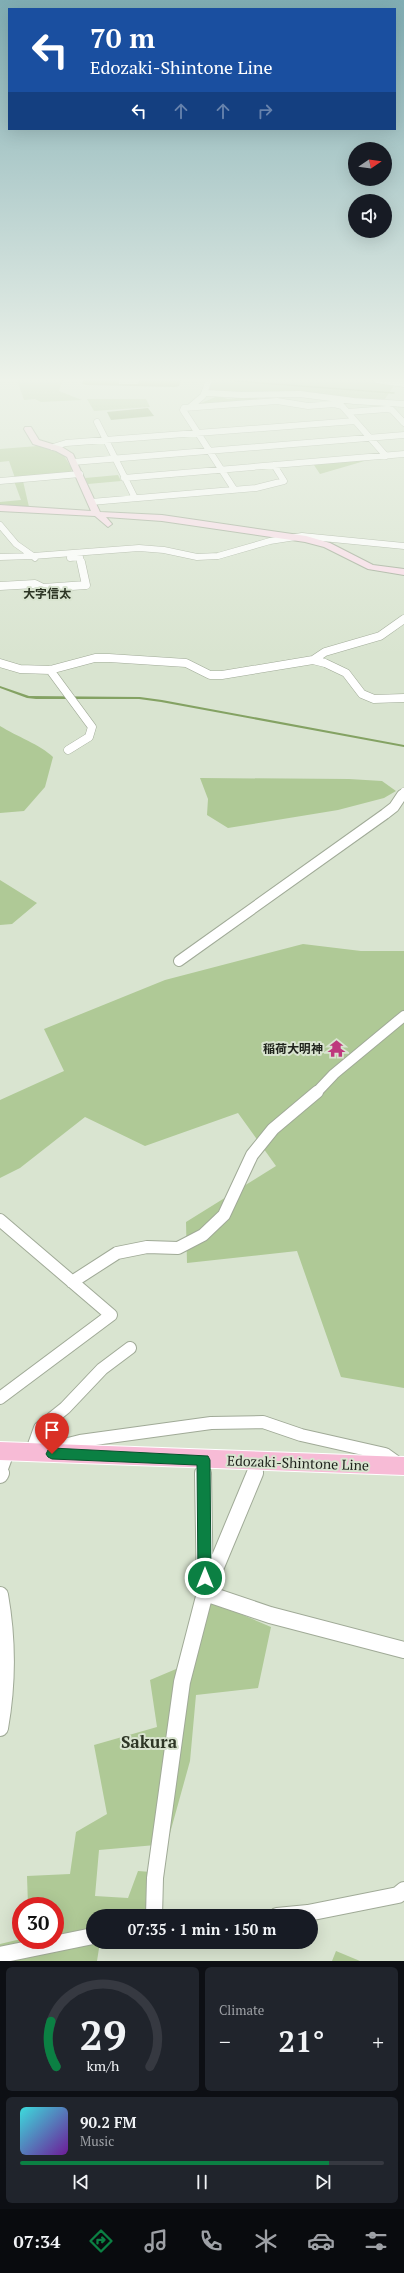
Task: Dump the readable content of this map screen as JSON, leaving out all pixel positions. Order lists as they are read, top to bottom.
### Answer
{
  "streets": {
    "main road": ["Edozaki-Shintone Line"]
  },
  "districts": ["大字信太", "Sakura"],
  "places": {
    "temple": ["稲荷大明神"]
  },
  "north": "right",
  "page": {
    "turn": ["70 m", "Edozaki-Shintone Line"],
    "limit": "30",
    "trip": "07:35 · 1 min · 150 m",
    "tile": "Climate",
    "heat": ["−", "21°", "+"],
    "song": ["90.2 FM", "Music"],
    "tabs": "07:34",
    "gauge": ["29", "km/h"]
  }
}
